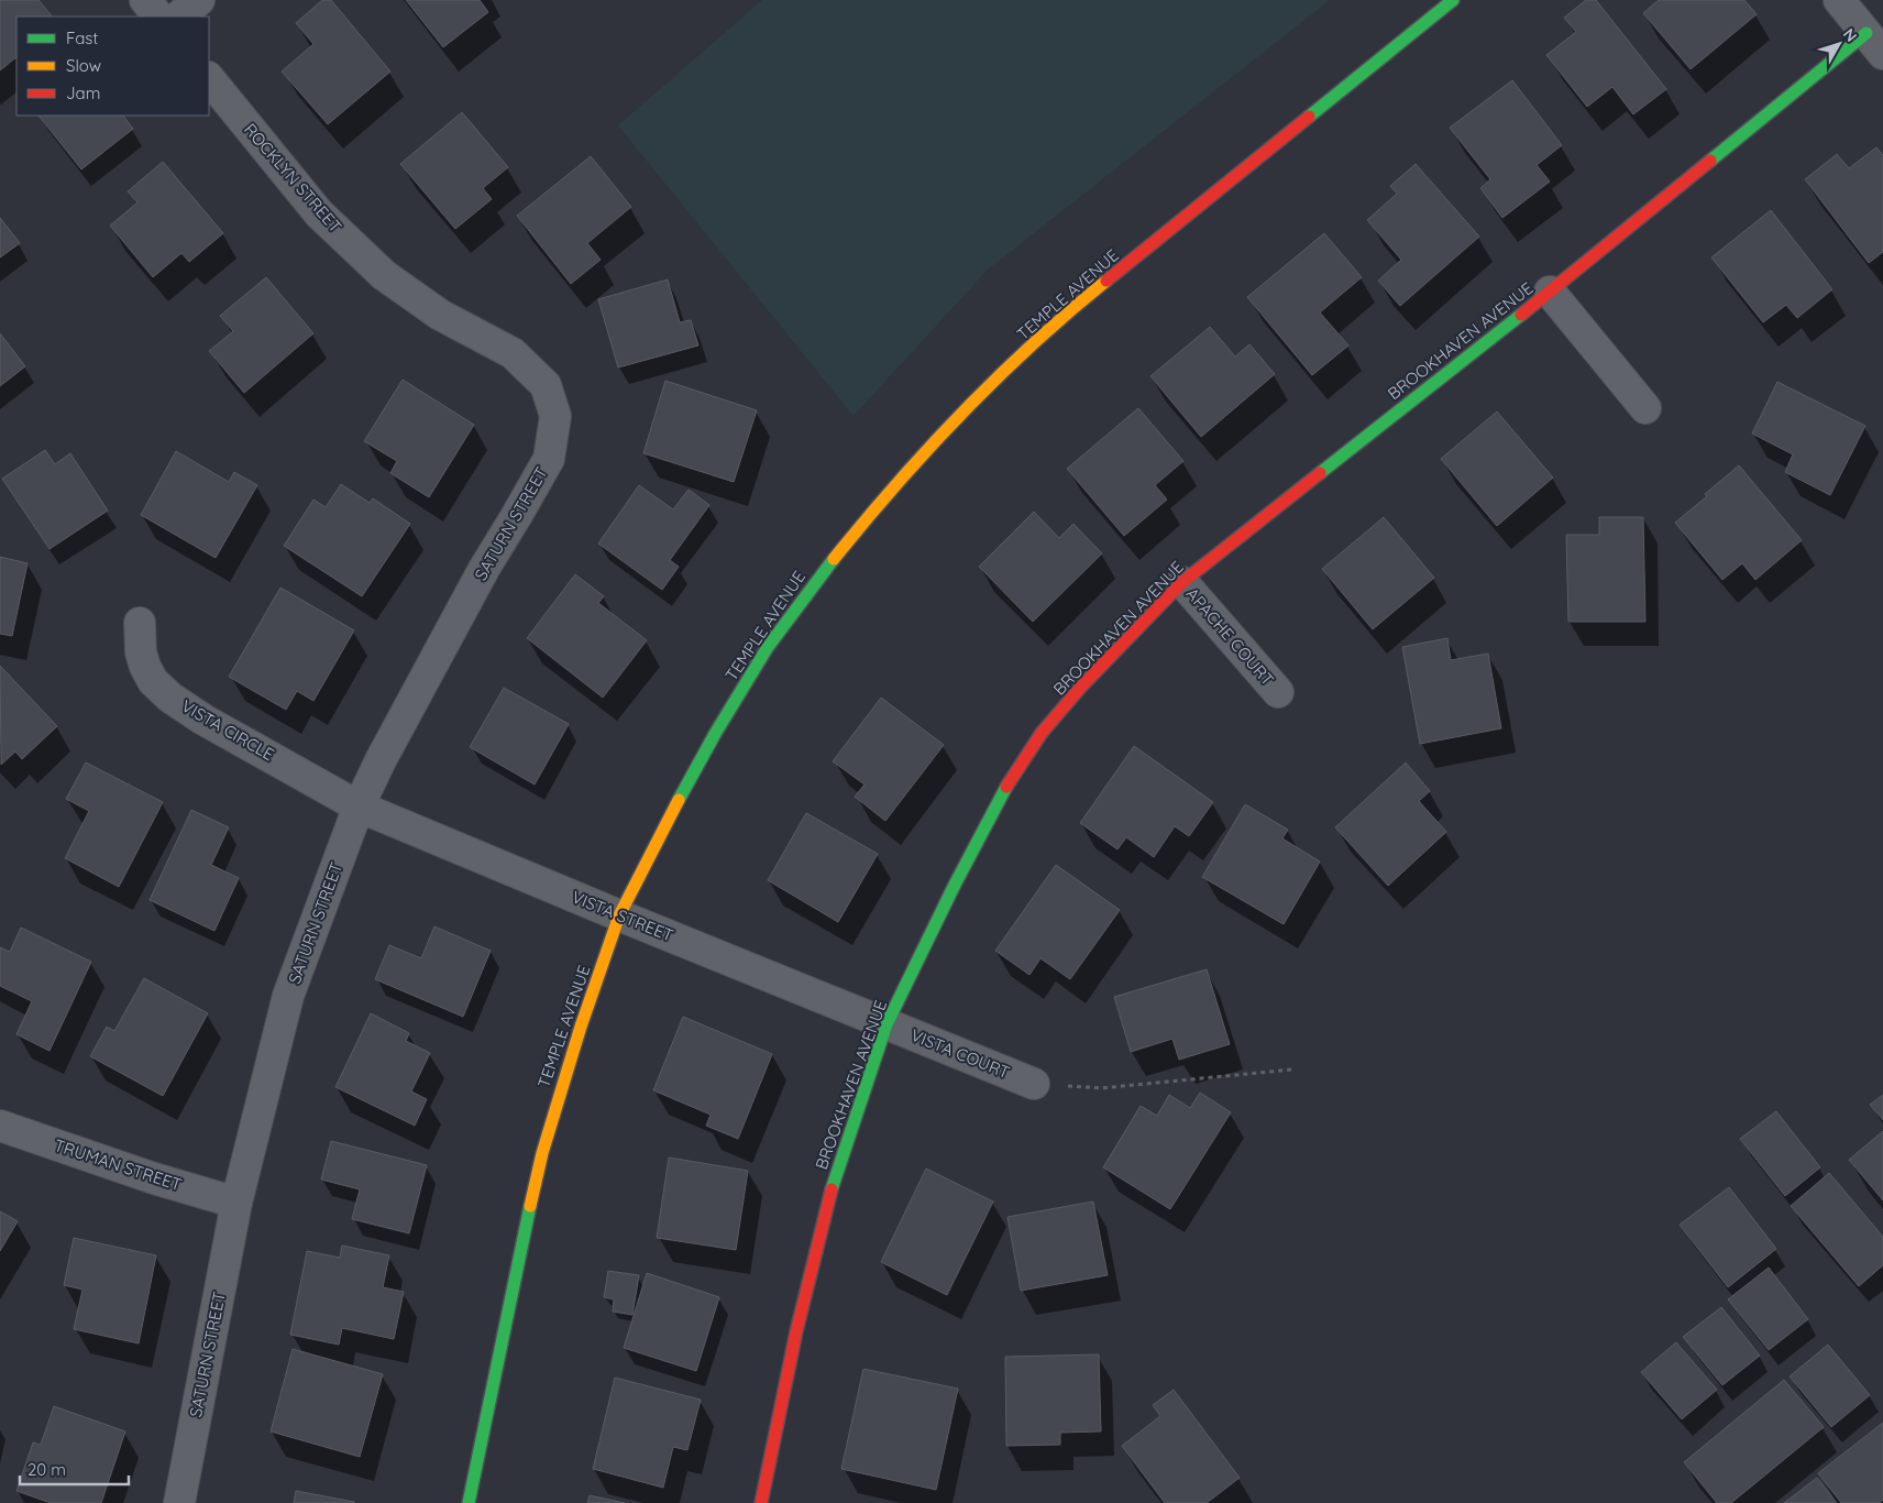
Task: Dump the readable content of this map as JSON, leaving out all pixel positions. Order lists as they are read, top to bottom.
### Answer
{
  "streets": {
    "street": [
      "ROCKLYN STREET",
      "TEMPLE AVENUE",
      "BROOKHAVEN AVENUE",
      "SATURN STREET",
      "APACHE COURT",
      "VISTA CIRCLE",
      "VISTA STREET",
      "VISTA COURT",
      "TRUMAN STREET"
    ]
  },
  "crossings": [
    ["ROCKLYN STREET", "SATURN STREET"],
    ["TEMPLE AVENUE", "VISTA STREET"],
    ["BROOKHAVEN AVENUE", "APACHE COURT"],
    ["BROOKHAVEN AVENUE", "VISTA STREET"],
    ["BROOKHAVEN AVENUE", "VISTA COURT"],
    ["SATURN STREET", "VISTA CIRCLE"],
    ["SATURN STREET", "VISTA STREET"],
    ["SATURN STREET", "TRUMAN STREET"],
    ["VISTA CIRCLE", "VISTA STREET"],
    ["VISTA STREET", "VISTA COURT"]
  ],
  "legend": ["Fast", "Slow", "Jam"],
  "scale_bar": "20 m",
  "north": "top right"
}
